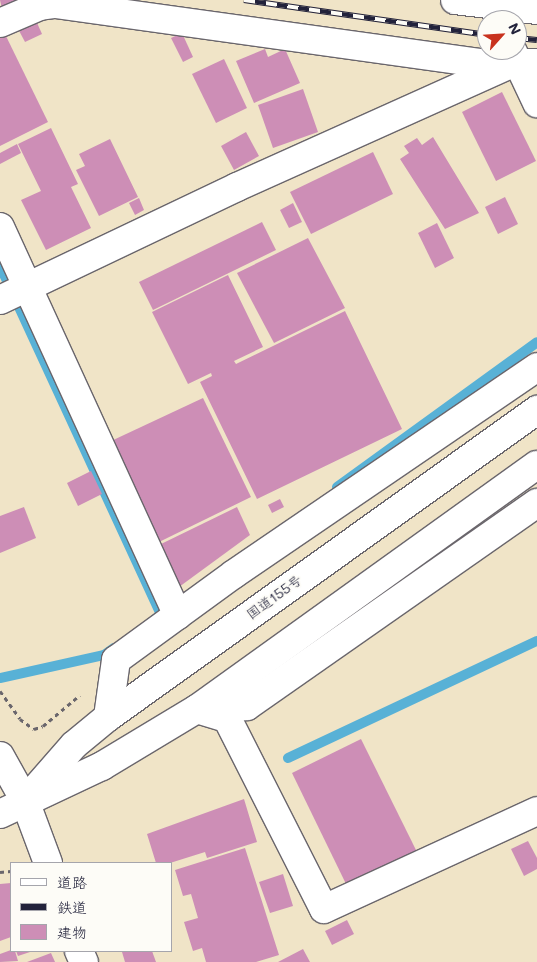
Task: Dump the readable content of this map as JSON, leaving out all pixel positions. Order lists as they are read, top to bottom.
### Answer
{
  "streets": {
    "main road": ["国道155号"]
  },
  "legend": ["道路", "鉄道", "建物"],
  "north": "top right"
}
